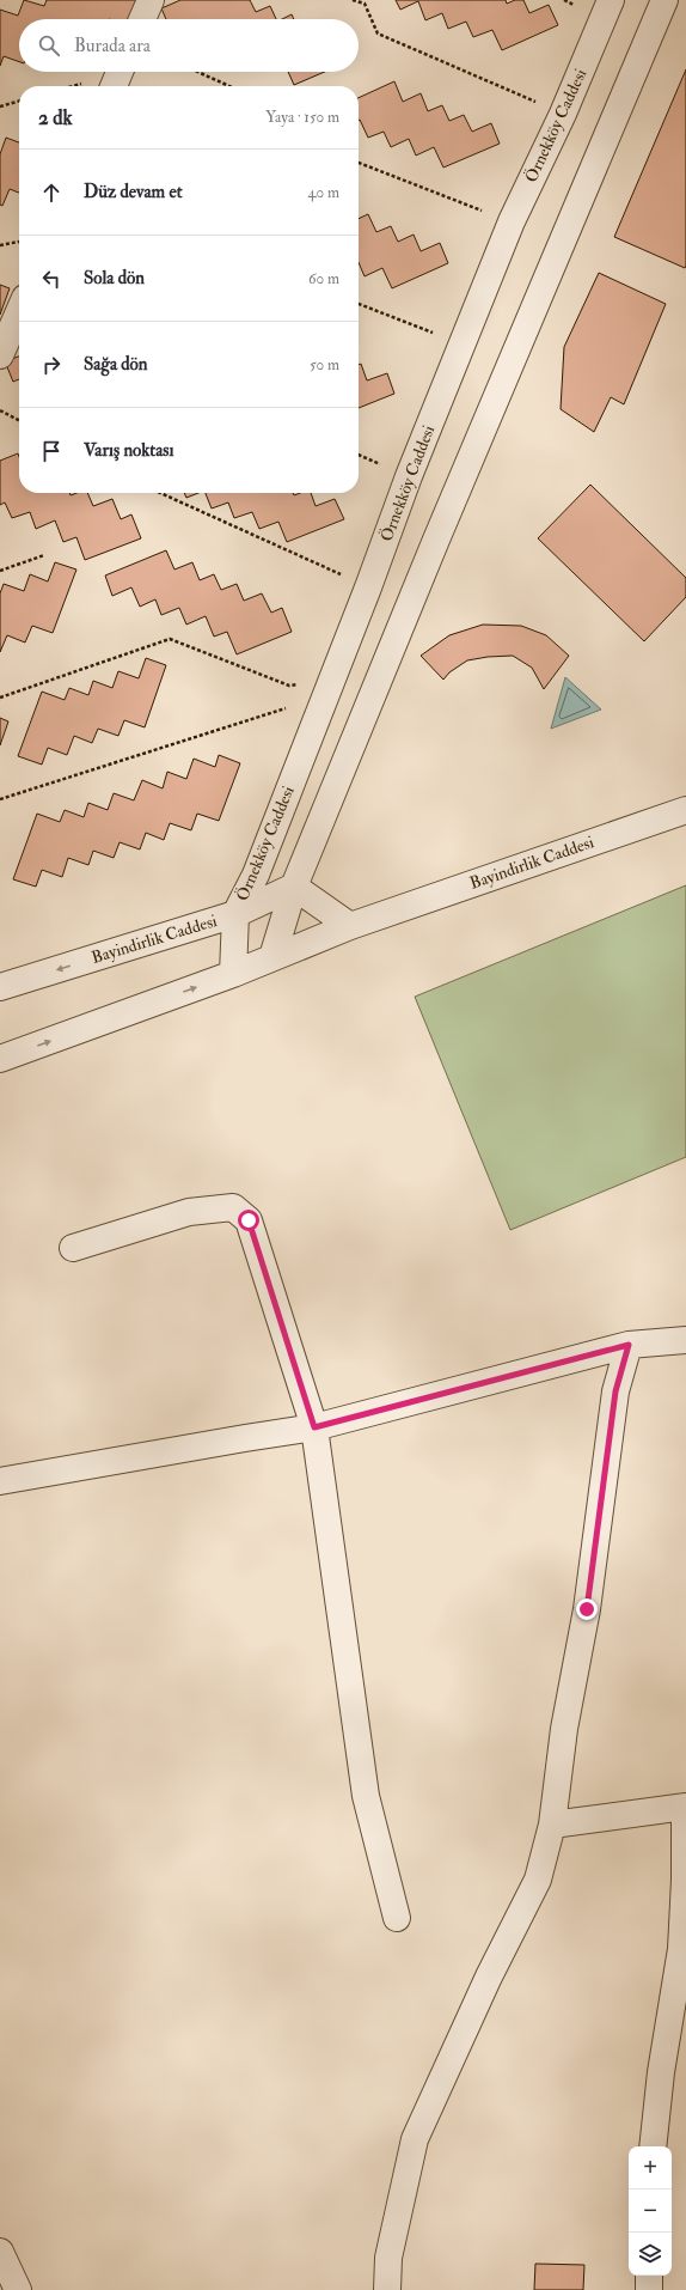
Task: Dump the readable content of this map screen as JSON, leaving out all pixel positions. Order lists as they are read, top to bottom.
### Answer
{
  "streets": {
    "street": ["Örnekköy Caddesi", "Bayindirlik Caddesi"]
  },
  "crossings": [
    ["Örnekköy Caddesi", "Bayindirlik Caddesi"]
  ],
  "page": {
    "search": "Burada ara",
    "heading": ["2 dk", "Yaya · 150 m"],
    "list": [
      ["Düz devam et", "40 m"],
      ["Sola dön", "60 m"],
      ["Sağa dön", "50 m"],
      "Varış noktası"
    ],
    "map_buttons": ["+", "−"]
  }
}
